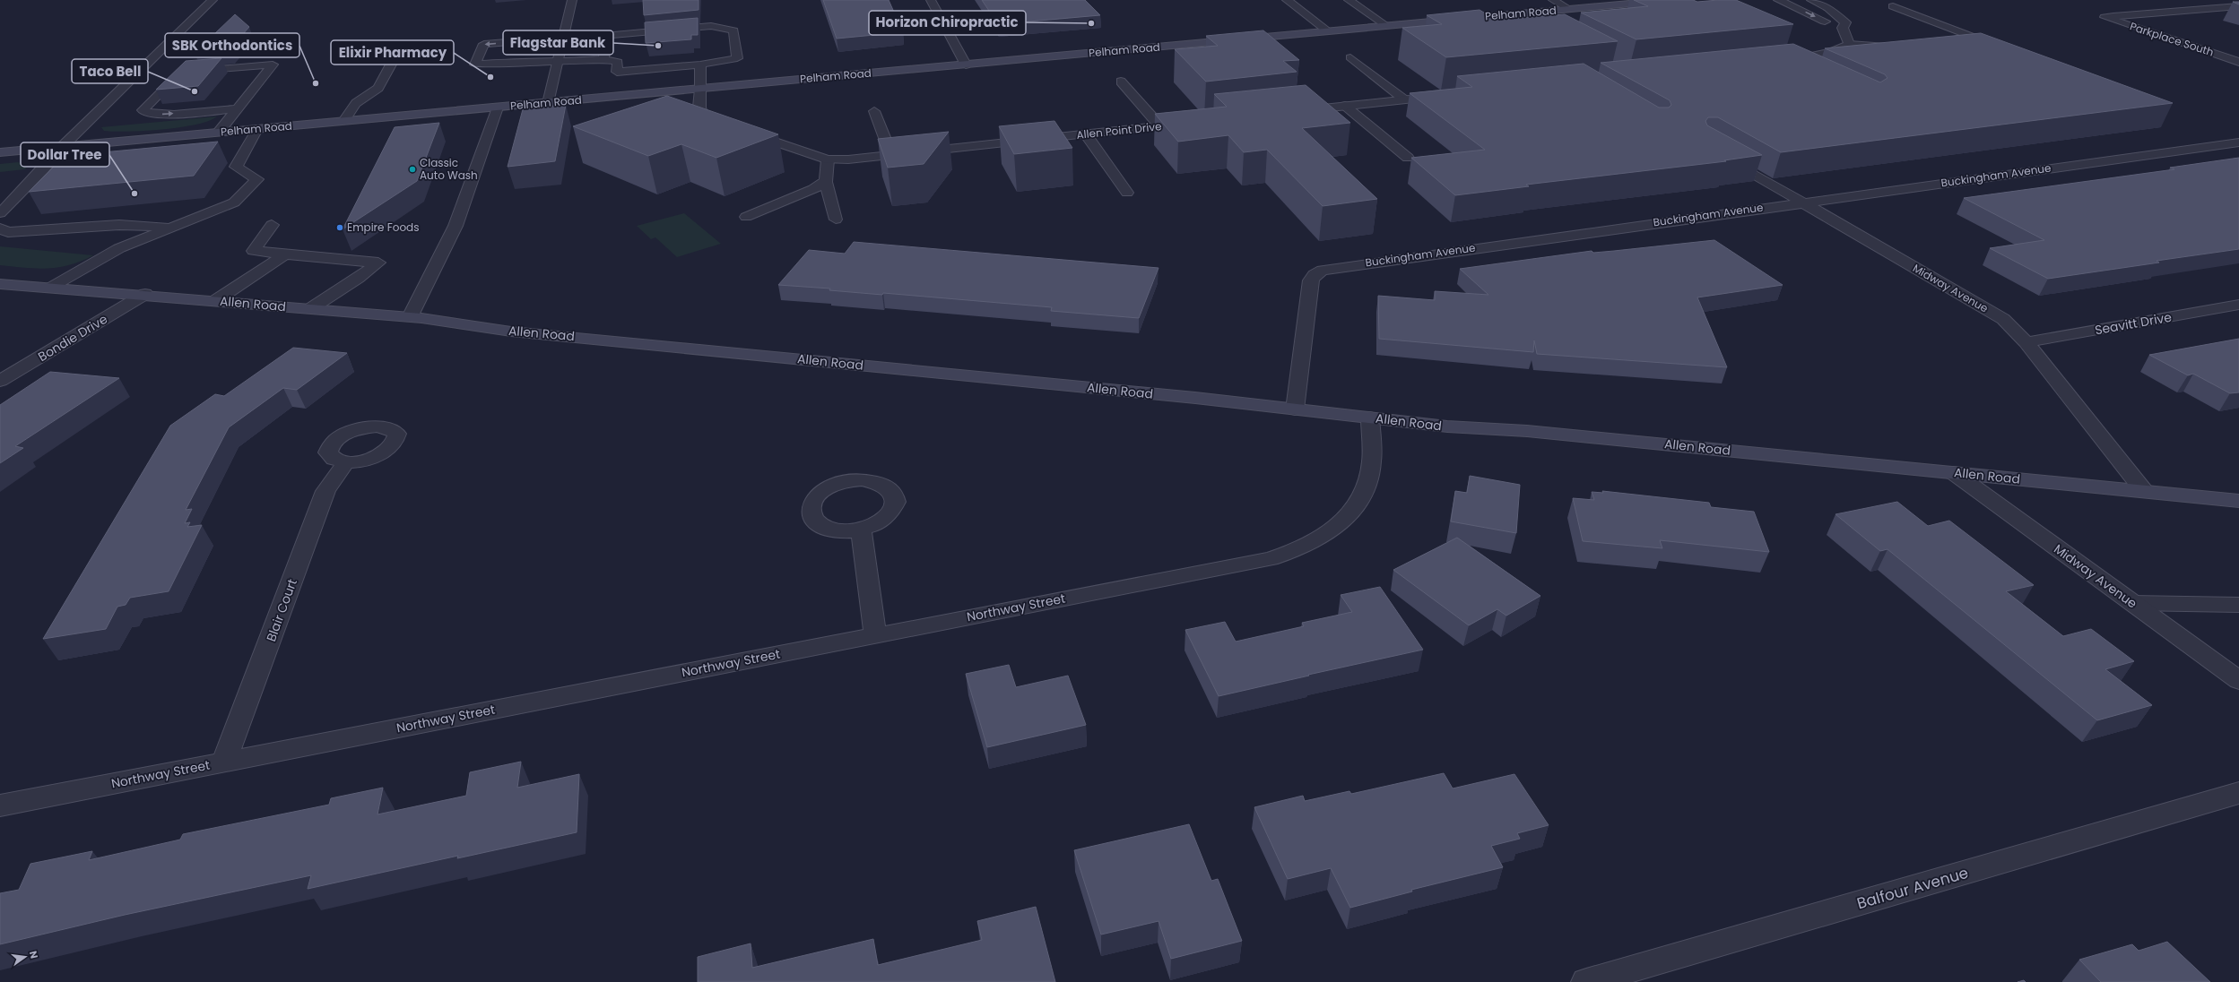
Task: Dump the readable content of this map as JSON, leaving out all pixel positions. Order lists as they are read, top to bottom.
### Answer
{
  "streets": {
    "main road": ["Pelham Road", "Allen Road"],
    "street": [
      "Parkplace South",
      "Allen Point Drive",
      "Buckingham Avenue",
      "Midway Avenue",
      "Seavitt Drive",
      "Bondie Drive",
      "Northway Street",
      "Blair Court",
      "Balfour Avenue"
    ]
  },
  "crossings": [
    ["Buckingham Avenue", "Midway Avenue"],
    ["Buckingham Avenue", "Allen Road"],
    ["Midway Avenue", "Allen Road"],
    ["Midway Avenue", "Seavitt Drive"],
    ["Allen Road", "Bondie Drive"],
    ["Allen Road", "Northway Street"],
    ["Northway Street", "Blair Court"]
  ],
  "places": [
    "Horizon Chiropractic",
    "Flagstar Bank",
    "Elixir Pharmacy",
    "SBK Orthodontics",
    "Taco Bell",
    "Classic Auto Wash",
    "Dollar Tree",
    "Empire Foods"
  ],
  "north": "right"
}
